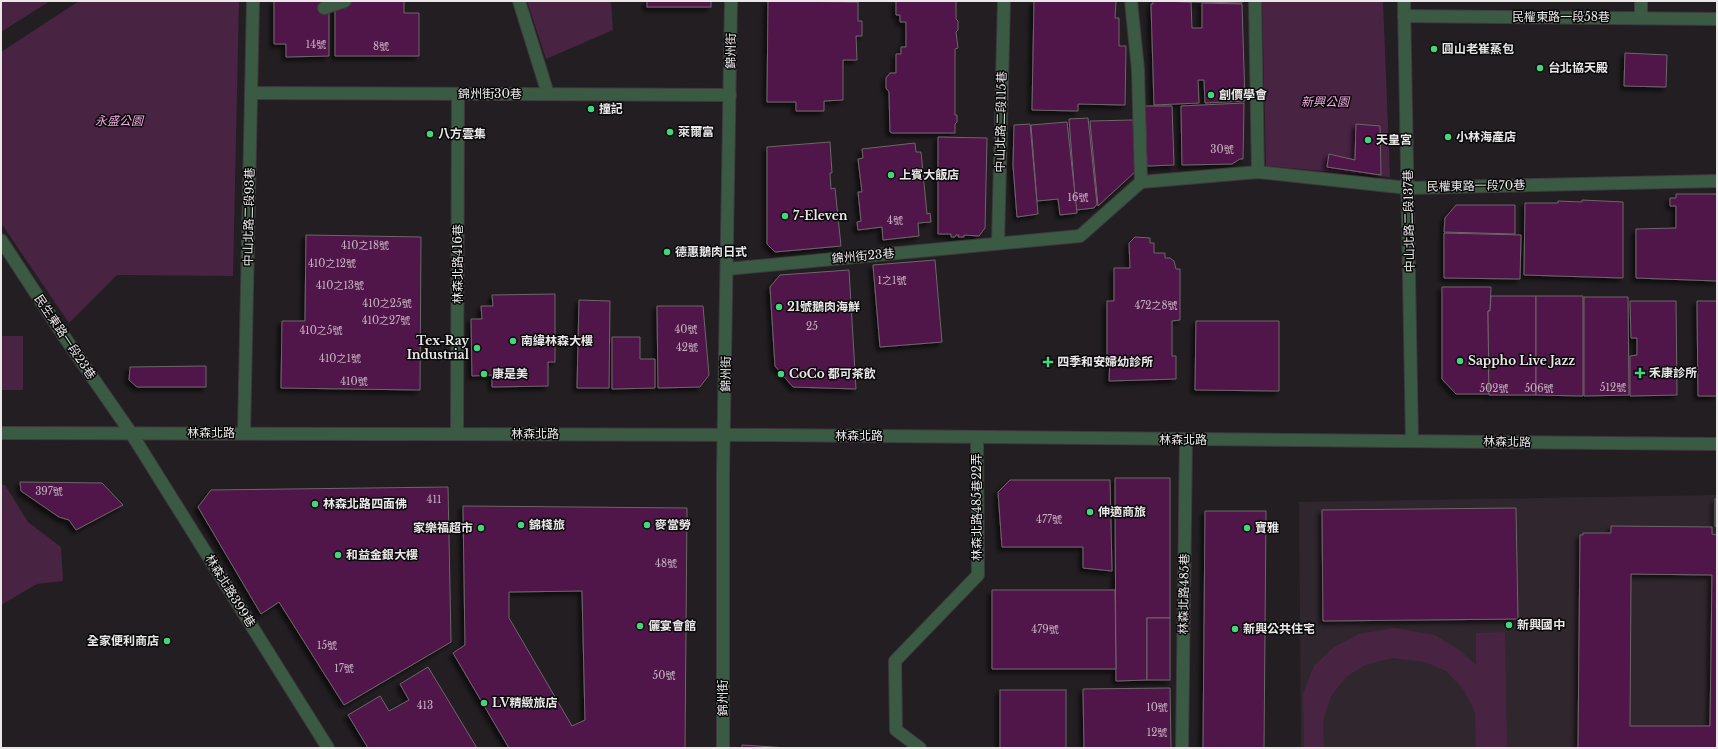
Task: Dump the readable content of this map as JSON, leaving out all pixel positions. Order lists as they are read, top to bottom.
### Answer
{
  "streets": {
    "street": [
      "民權東路一段58巷",
      "錦州街",
      "錦州街30巷",
      "中山北路二段115巷",
      "民權東路一段70巷",
      "中山北路二段93巷",
      "中山北路二段137巷",
      "錦州街23巷",
      "林森北路416巷",
      "民生東路一段23巷",
      "林森北路",
      "林森北路485巷22弄",
      "林森北路399巷",
      "林森北路485巷"
    ]
  },
  "crossings": [
    ["民權東路一段58巷", "中山北路二段137巷"],
    ["錦州街", "錦州街30巷"],
    ["錦州街", "錦州街23巷"],
    ["錦州街", "林森北路"],
    ["錦州街30巷", "中山北路二段93巷"],
    ["錦州街30巷", "林森北路416巷"],
    ["中山北路二段115巷", "錦州街23巷"],
    ["民權東路一段70巷", "中山北路二段137巷"],
    ["民權東路一段70巷", "錦州街23巷"],
    ["中山北路二段93巷", "林森北路"],
    ["中山北路二段137巷", "林森北路"],
    ["林森北路416巷", "林森北路"],
    ["民生東路一段23巷", "林森北路"],
    ["民生東路一段23巷", "林森北路399巷"],
    ["林森北路", "林森北路485巷22弄"],
    ["林森北路", "林森北路399巷"],
    ["林森北路", "林森北路485巷"]
  ],
  "parks": ["新興公園", "永盛公園"],
  "places": {
    "other": [
      "圓山老崔蒸包",
      "台北協天殿",
      "創價學會",
      "撞記",
      "萊爾富",
      "八方雲集",
      "小林海產店",
      "天皇宮",
      "上賓大飯店",
      "7-Eleven",
      "德惠鵝肉日式",
      "21號鵝肉海鮮",
      "南緯林森大樓",
      "Tex-Ray Industrial",
      "Sappho Live Jazz",
      "康是美",
      "CoCo 都可茶飲",
      "林森北路四面佛",
      "伸適商旅",
      "錦棧旅",
      "麥當勞",
      "家樂福超市",
      "寶雅",
      "和益金銀大樓",
      "新興國中",
      "儷宴會館",
      "新興公共住宅",
      "全家便利商店",
      "LV精緻旅店"
    ],
    "health": ["四季和安婦幼診所", "禾康診所"]
  },
  "house_numbers": [
    "14號",
    "8號",
    "30號",
    "16號",
    "4號",
    "410之18號",
    "410之12號",
    "1之1號",
    "410之13號",
    "410之25號",
    "472之8號",
    "410之27號",
    "25",
    "40號",
    "410之5號",
    "42號",
    "410之1號",
    "410號",
    "512號",
    "502號",
    "506號",
    "397號",
    "411",
    "477號",
    "48號",
    "479號",
    "15號",
    "17號",
    "50號",
    "413",
    "10號",
    "12號"
  ]
}
